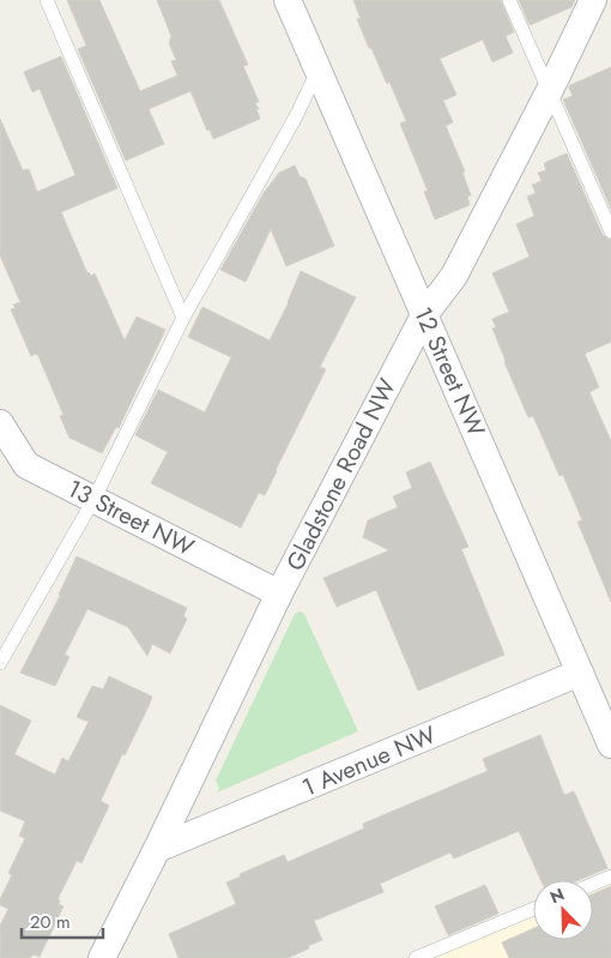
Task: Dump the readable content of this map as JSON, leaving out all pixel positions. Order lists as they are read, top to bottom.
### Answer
{
  "streets": {
    "street": [
      "12 Street NW",
      "Gladstone Road NW",
      "13 Street NW",
      "1 Avenue NW"
    ]
  },
  "crossings": [
    ["12 Street NW", "Gladstone Road NW"],
    ["12 Street NW", "1 Avenue NW"],
    ["Gladstone Road NW", "13 Street NW"],
    ["Gladstone Road NW", "1 Avenue NW"]
  ],
  "scale_bar": "20 m",
  "north": "top left"
}
